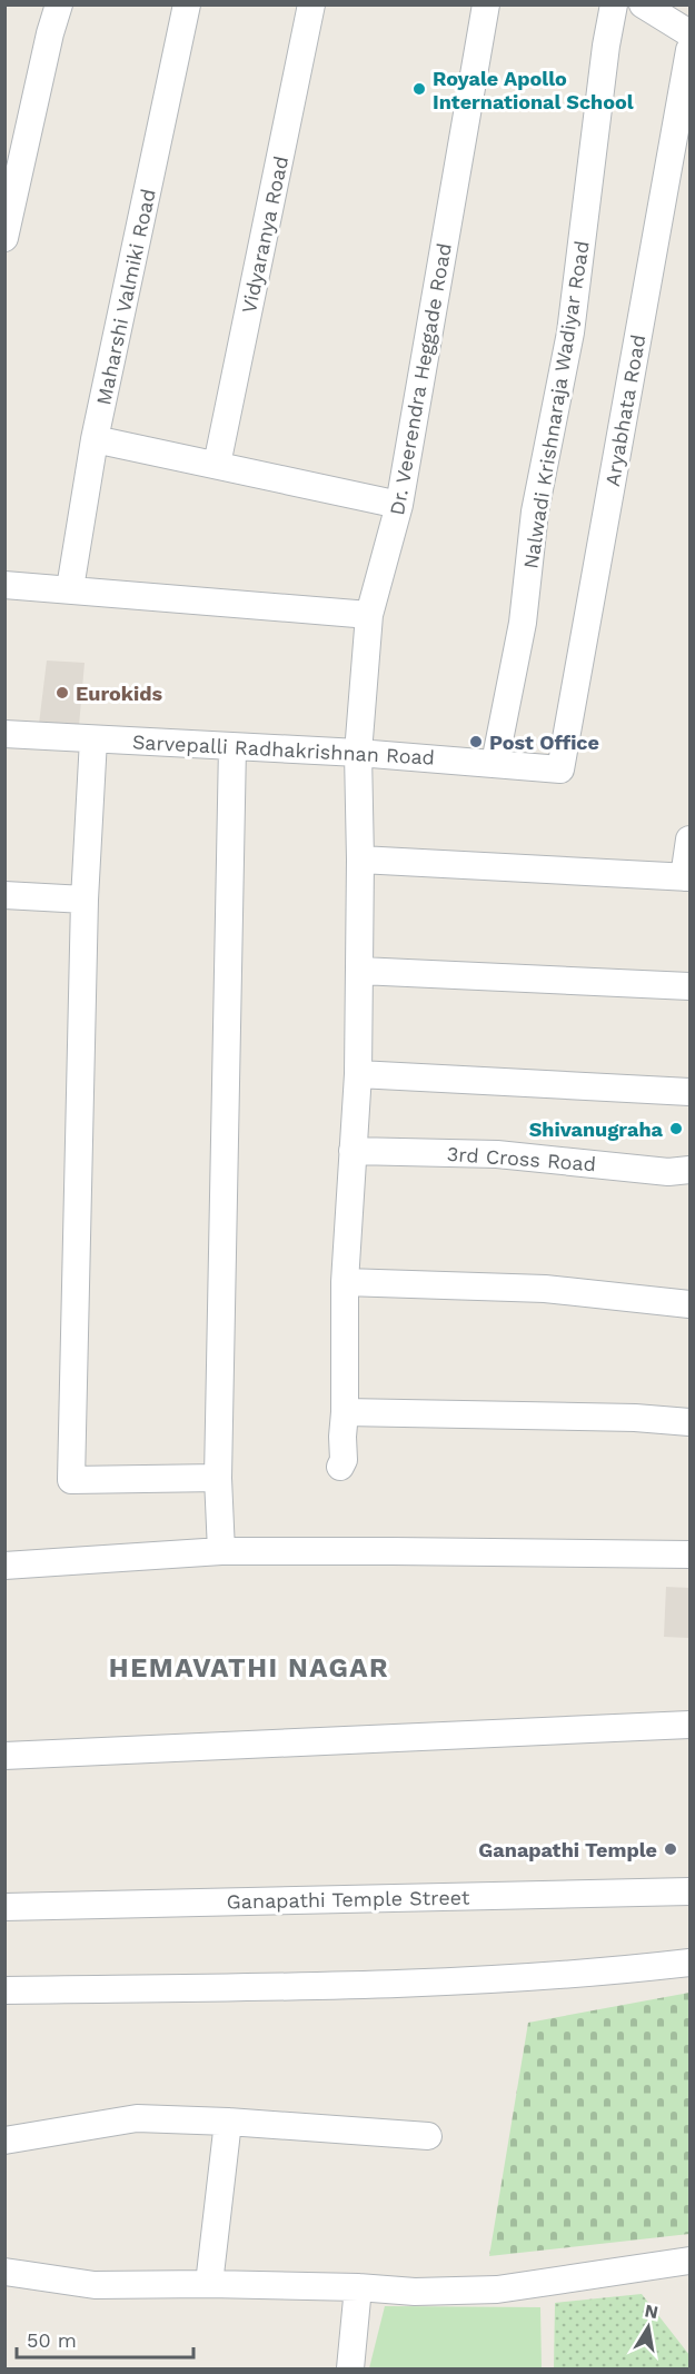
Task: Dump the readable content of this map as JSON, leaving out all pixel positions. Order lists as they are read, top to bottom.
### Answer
{
  "streets": {
    "street": [
      "Vidyaranya Road",
      "Maharshi Valmiki Road",
      "Dr. Veerendra Heggade Road",
      "Nalwadi Krishnaraja Wadiyar Road",
      "Aryabhata Road",
      "Sarvepalli Radhakrishnan Road",
      "3rd Cross Road",
      "Ganapathi Temple Street"
    ]
  },
  "crossings": [
    ["Dr. Veerendra Heggade Road", "Sarvepalli Radhakrishnan Road"],
    ["Dr. Veerendra Heggade Road", "3rd Cross Road"],
    ["Nalwadi Krishnaraja Wadiyar Road", "Sarvepalli Radhakrishnan Road"],
    ["Aryabhata Road", "Sarvepalli Radhakrishnan Road"]
  ],
  "districts": ["HEMAVATHI NAGAR"],
  "places": [
    "Royale Apollo International School",
    "Eurokids",
    "Post Office",
    "Shivanugraha",
    "Ganapathi Temple"
  ],
  "scale_bar": "50 m",
  "north": "top"
}
